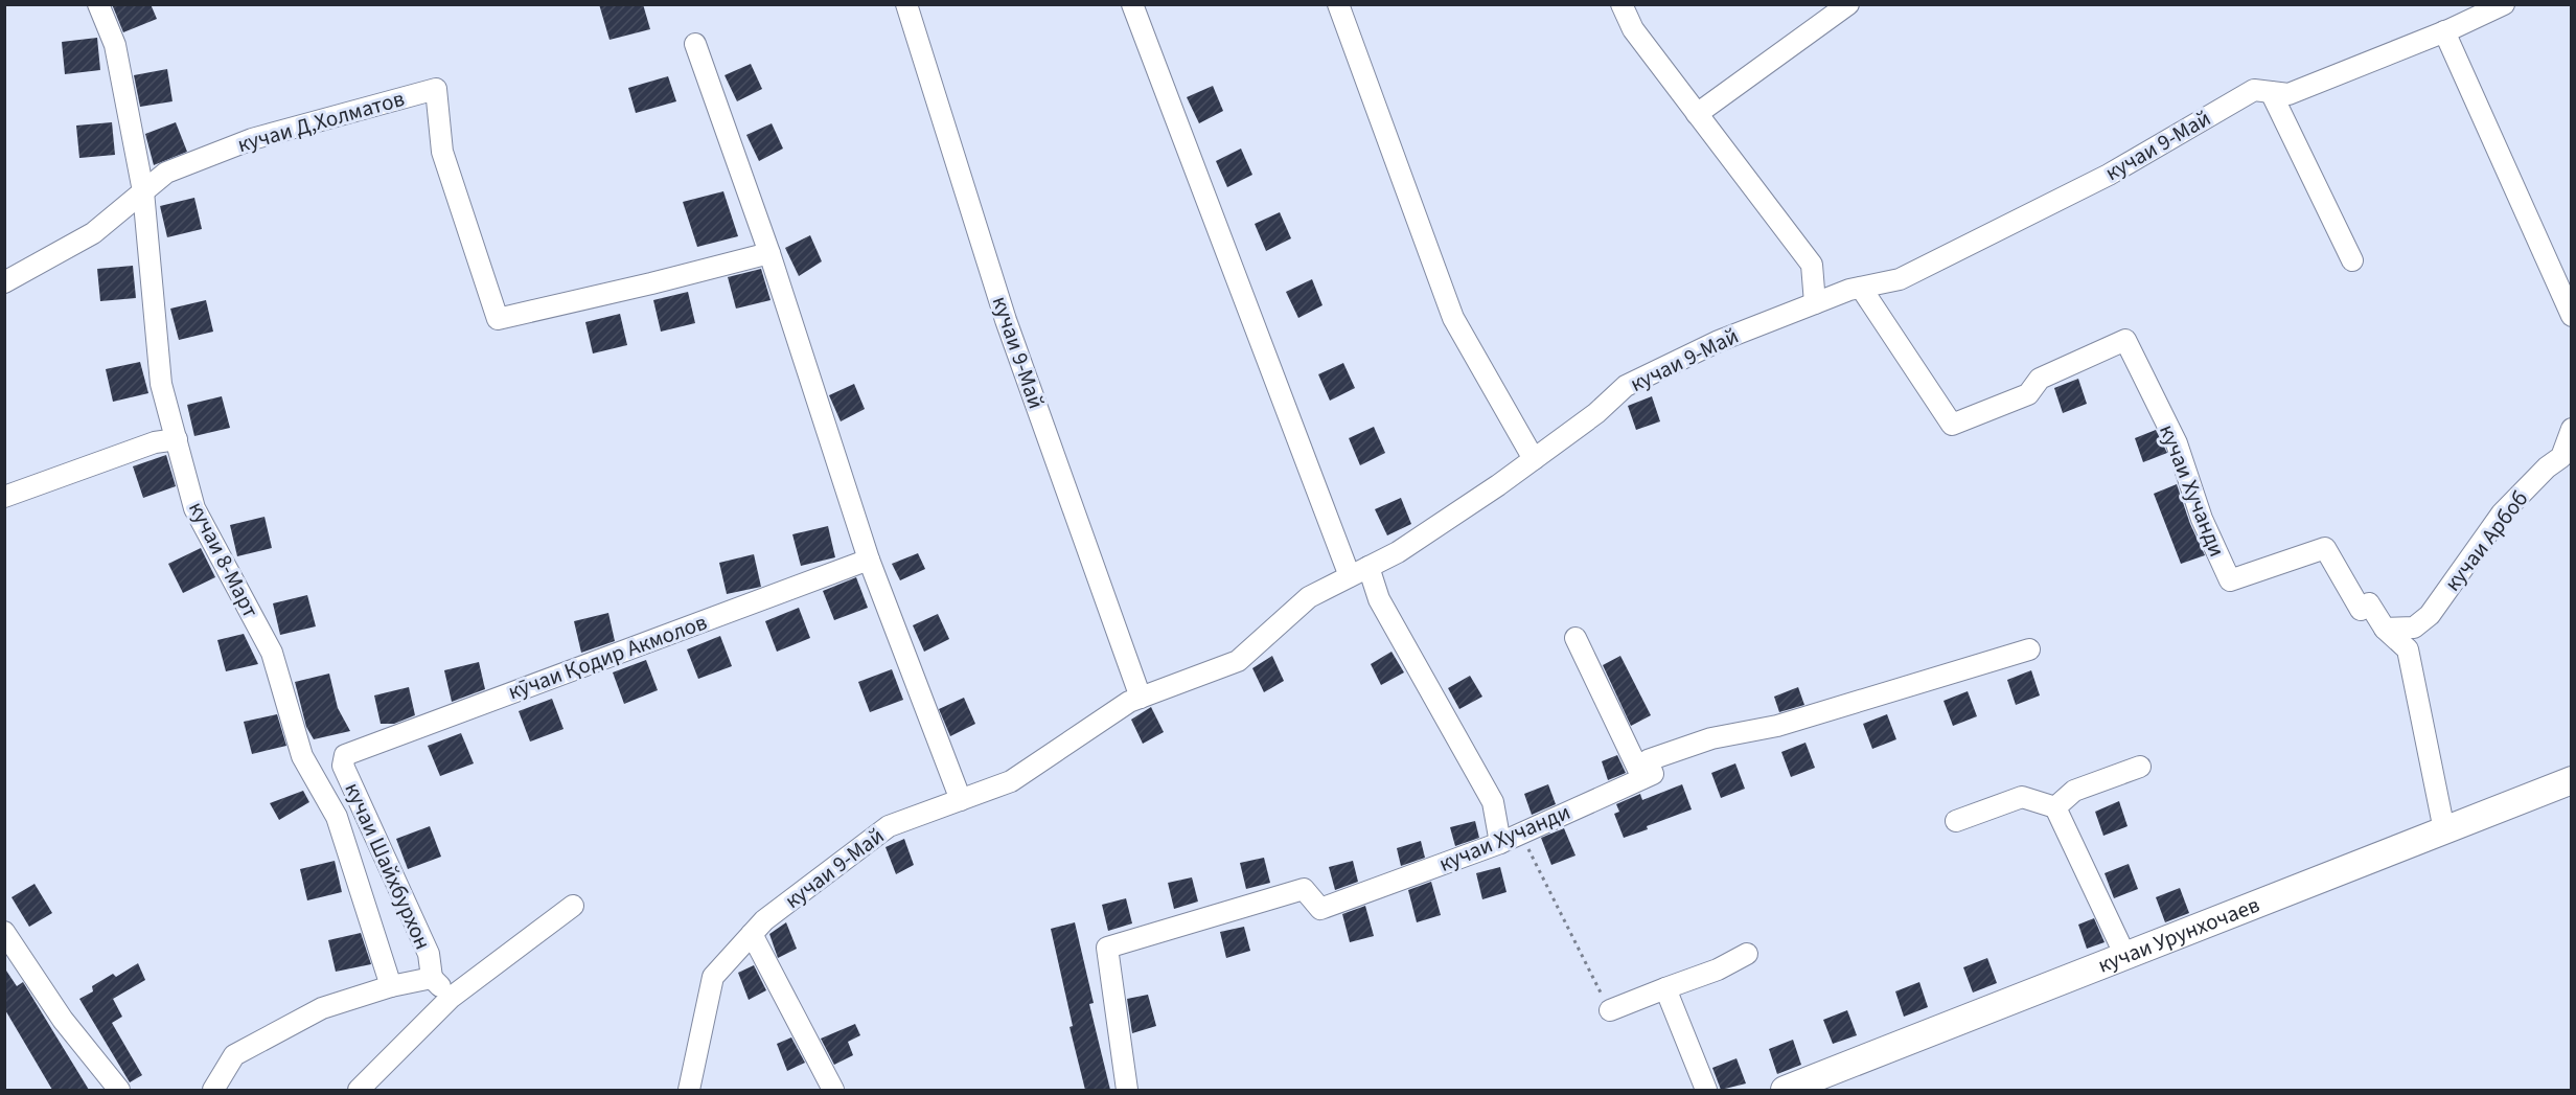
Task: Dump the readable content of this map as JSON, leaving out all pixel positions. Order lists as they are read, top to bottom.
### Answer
{
  "streets": {
    "street": [
      "кучаи Д,Холматов",
      "кучаи 9-Май",
      "кучаи Хучанди",
      "кучаи Арбоб",
      "кучаи 8-Март",
      "кӯчаи Қодир Акмолов",
      "кучаи Шайхбурхон",
      "кучаи Урунхочаев"
    ]
  },
  "crossings": [
    ["кучаи Д,Холматов", "кучаи 8-Март"],
    ["кучаи 9-Май", "кучаи Хучанди"],
    ["кучаи Хучанди", "кучаи Арбоб"],
    ["кучаи Хучанди", "кучаи Урунхочаев"],
    ["кӯчаи Қодир Акмолов", "кучаи Шайхбурхон"]
  ]
}
